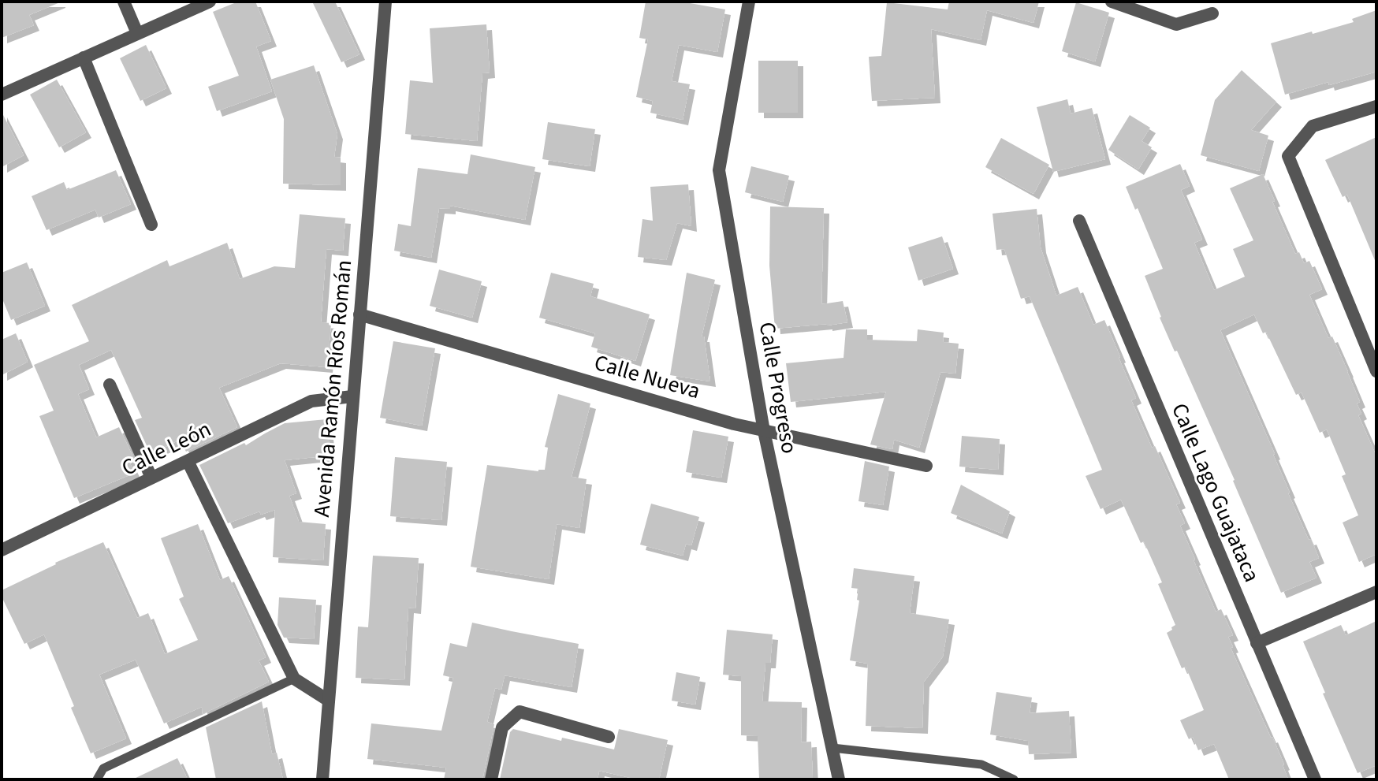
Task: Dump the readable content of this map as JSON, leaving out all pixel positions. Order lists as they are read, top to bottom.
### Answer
{
  "streets": {
    "street": [
      "Calle Nueva",
      "Calle Progreso",
      "Avenida Ramón Ríos Román",
      "Calle León",
      "Calle Lago Guajataca"
    ]
  },
  "crossings": [
    ["Calle Nueva", "Calle Progreso"],
    ["Calle Nueva", "Avenida Ramón Ríos Román"],
    ["Avenida Ramón Ríos Román", "Calle León"]
  ]
}
